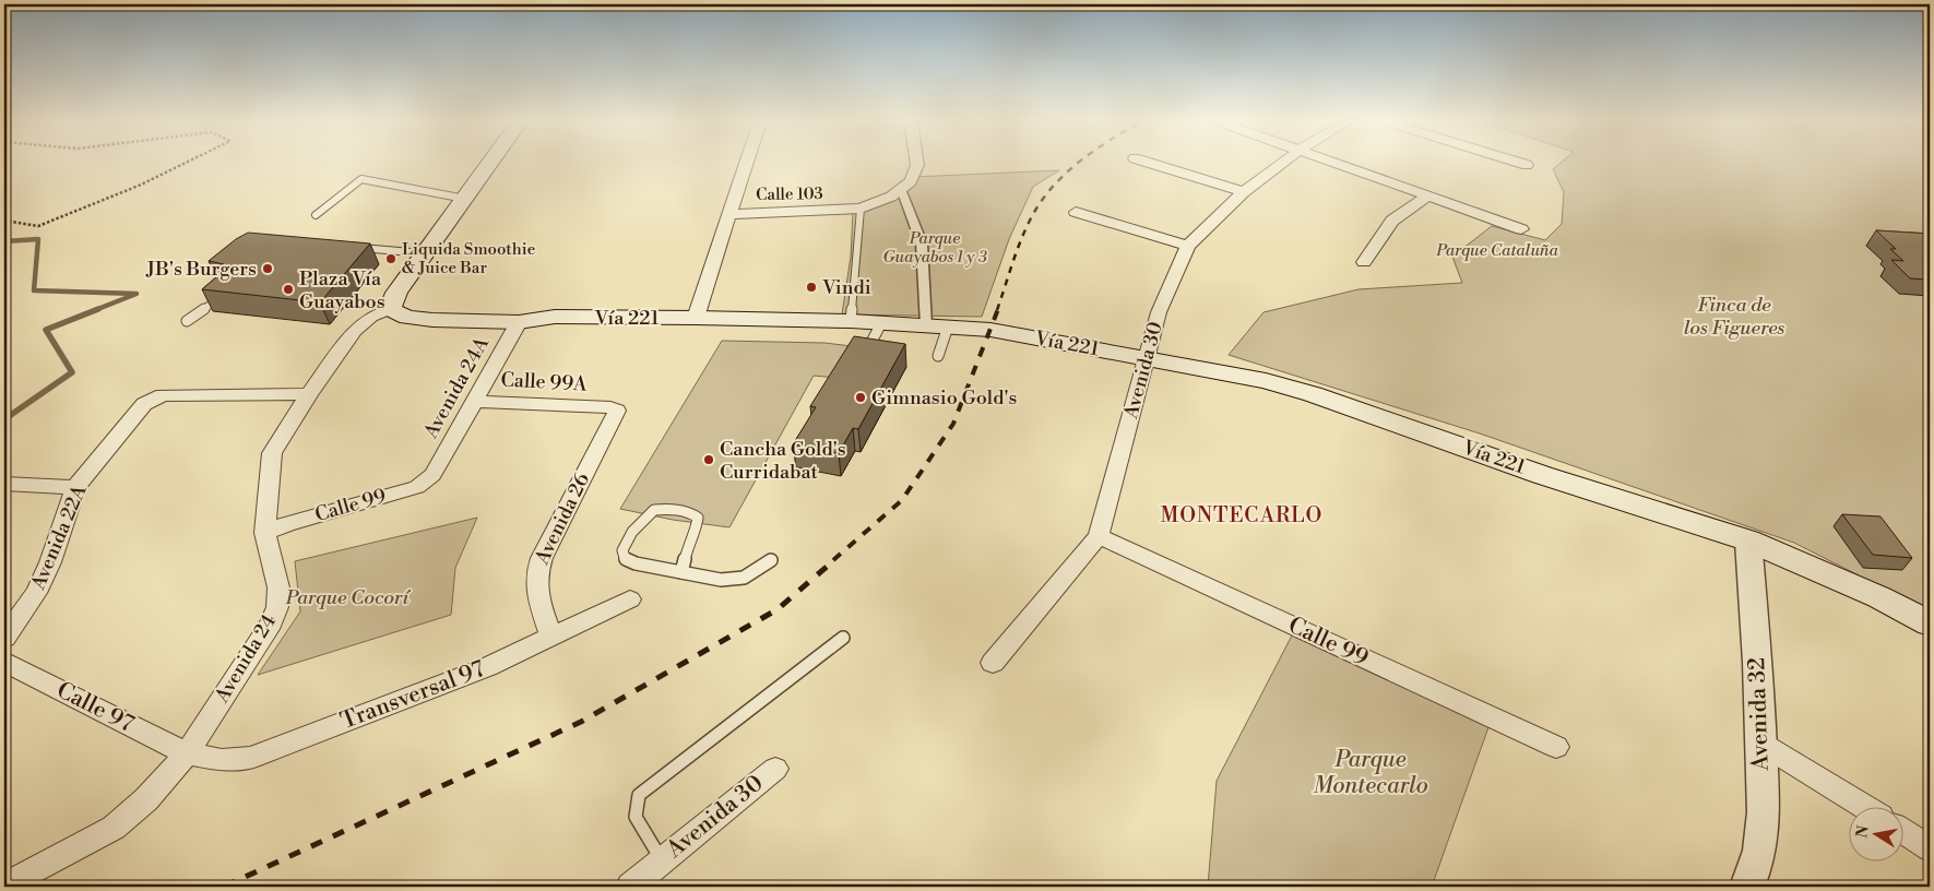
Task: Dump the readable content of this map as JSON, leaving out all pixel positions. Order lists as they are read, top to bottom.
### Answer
{
  "streets": {
    "main road": ["Vía 221"],
    "street": [
      "Calle 103",
      "Avenida 30",
      "Calle 99A",
      "Avenida 24A",
      "Calle 99",
      "Avenida 26",
      "Avenida 22A",
      "Avenida 24",
      "Transversal 97",
      "Calle 97",
      "Avenida 32"
    ]
  },
  "crossings": [
    ["Vía 221", "Avenida 30"],
    ["Vía 221", "Avenida 24A"],
    ["Vía 221", "Avenida 24"],
    ["Vía 221", "Avenida 32"],
    ["Avenida 30", "Calle 99"],
    ["Calle 99A", "Avenida 24A"],
    ["Calle 99A", "Avenida 26"],
    ["Avenida 24A", "Calle 99"],
    ["Calle 99", "Avenida 24"],
    ["Avenida 26", "Transversal 97"],
    ["Avenida 22A", "Avenida 24"],
    ["Avenida 24", "Transversal 97"],
    ["Avenida 24", "Calle 97"],
    ["Transversal 97", "Calle 97"]
  ],
  "districts": ["MONTECARLO"],
  "parks": [
    "Parque Guayabos 1 y 3",
    "Parque Cataluña",
    "Finca de los Figueres",
    "Parque Cocorí",
    "Parque Montecarlo"
  ],
  "places": [
    "Liquida Smoothie & Juice Bar",
    "JB's Burgers",
    "Vindi",
    "Plaza Vía Guayabos",
    "Gimnasio Gold's",
    "Cancha Gold's Curridabat"
  ],
  "north": "left"
}
